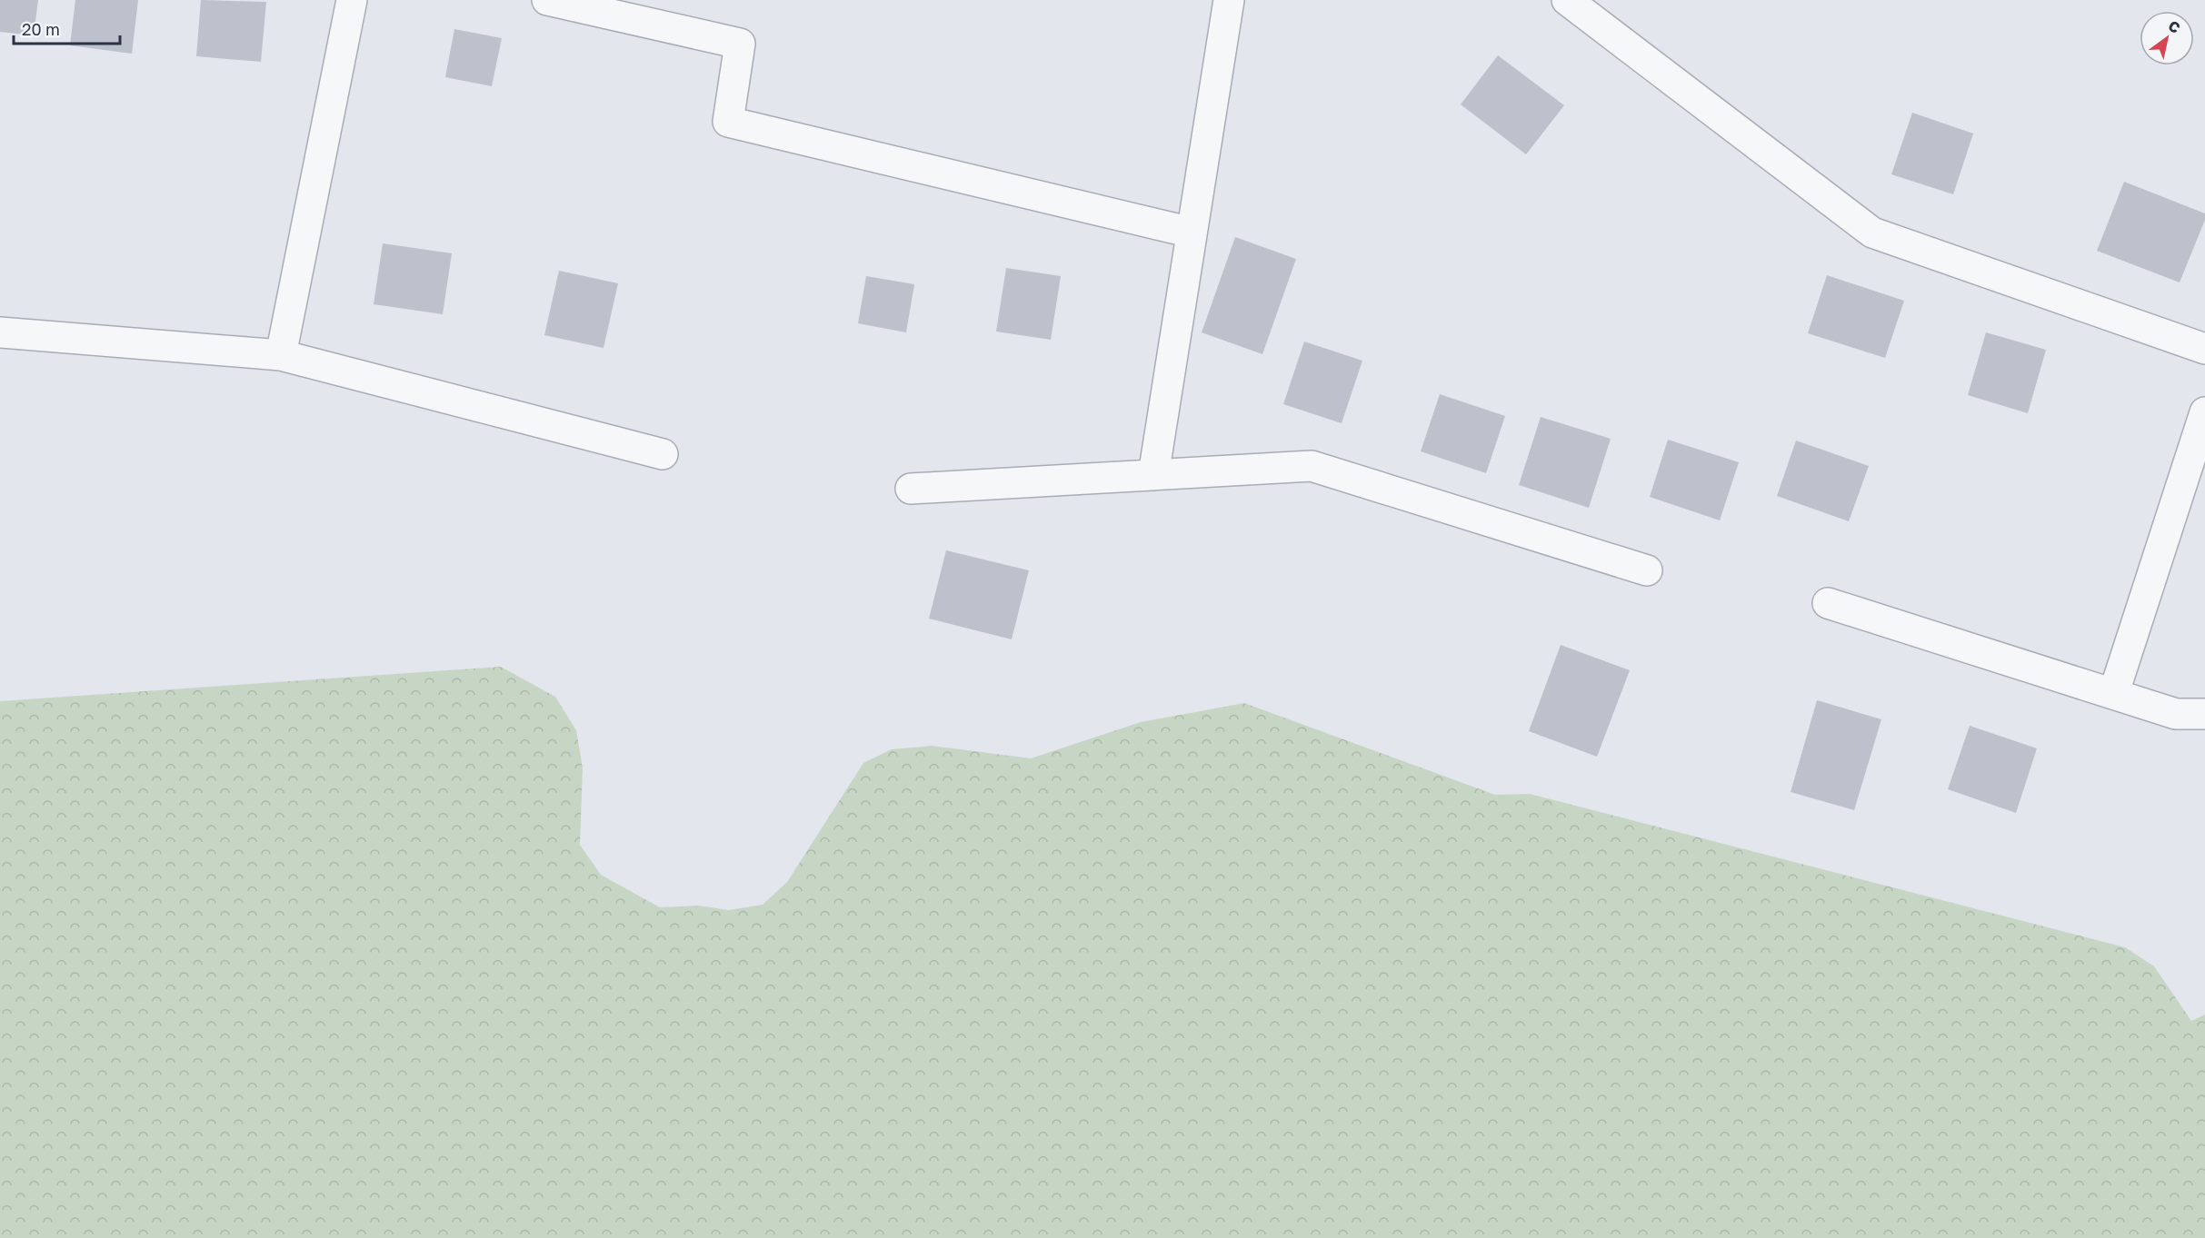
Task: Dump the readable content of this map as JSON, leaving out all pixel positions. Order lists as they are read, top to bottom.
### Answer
{
  "scale_bar": "20 m",
  "north": "top right"
}
